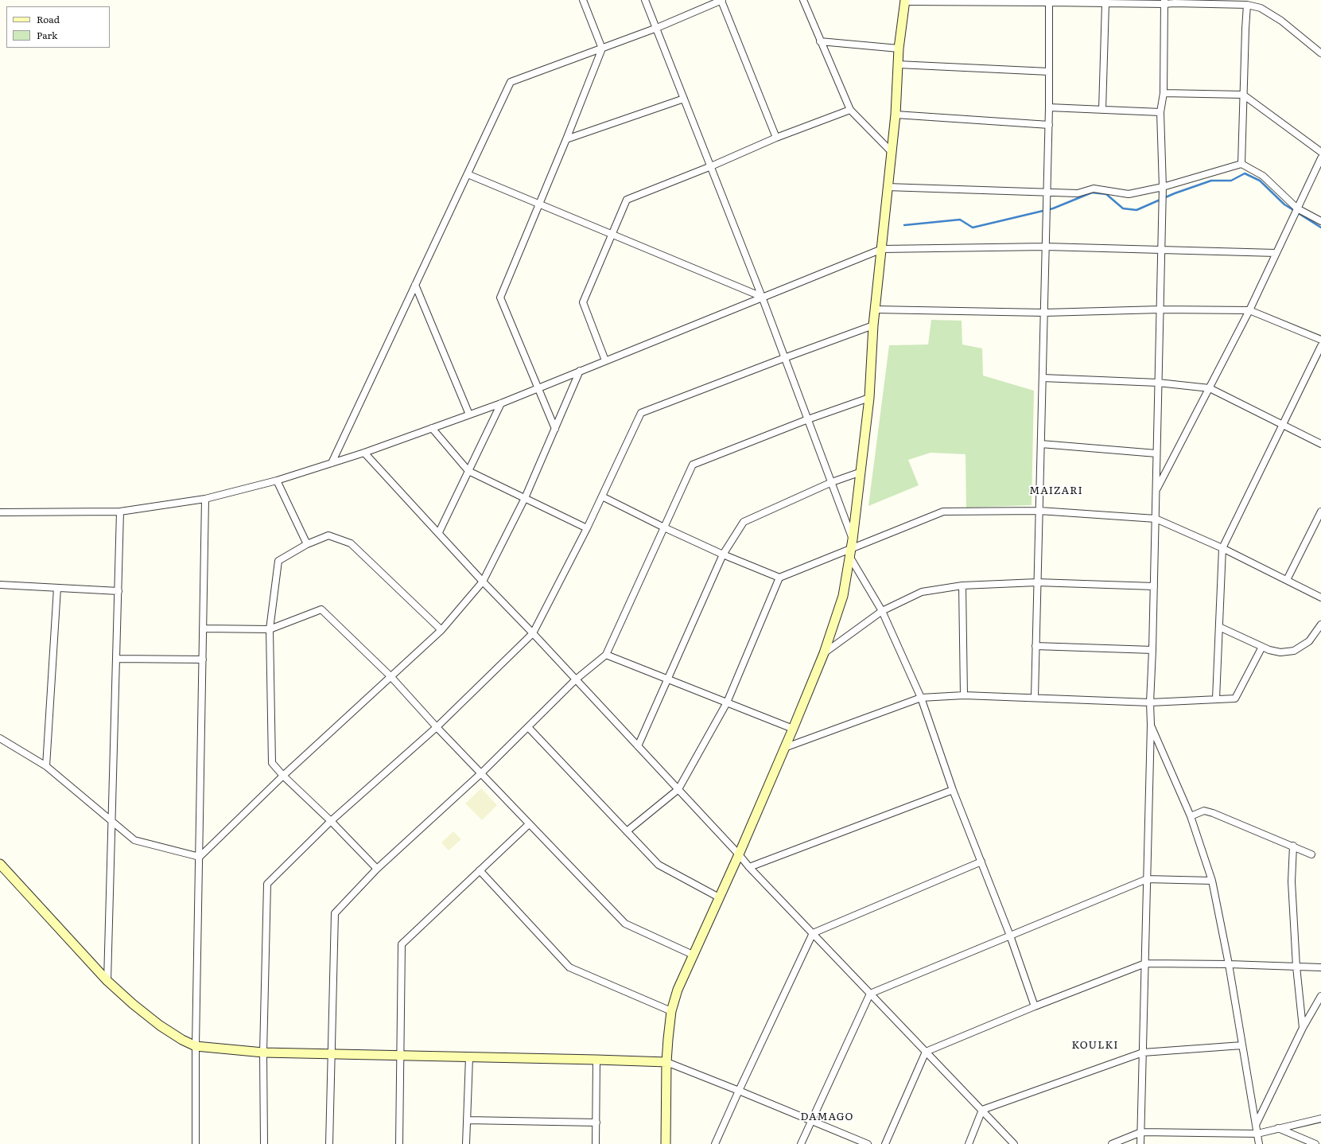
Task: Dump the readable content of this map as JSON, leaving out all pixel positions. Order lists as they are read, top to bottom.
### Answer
{
  "districts": ["MAIZARI", "KOULKI", "DAMAGO"],
  "legend": ["Road", "Park"]
}
